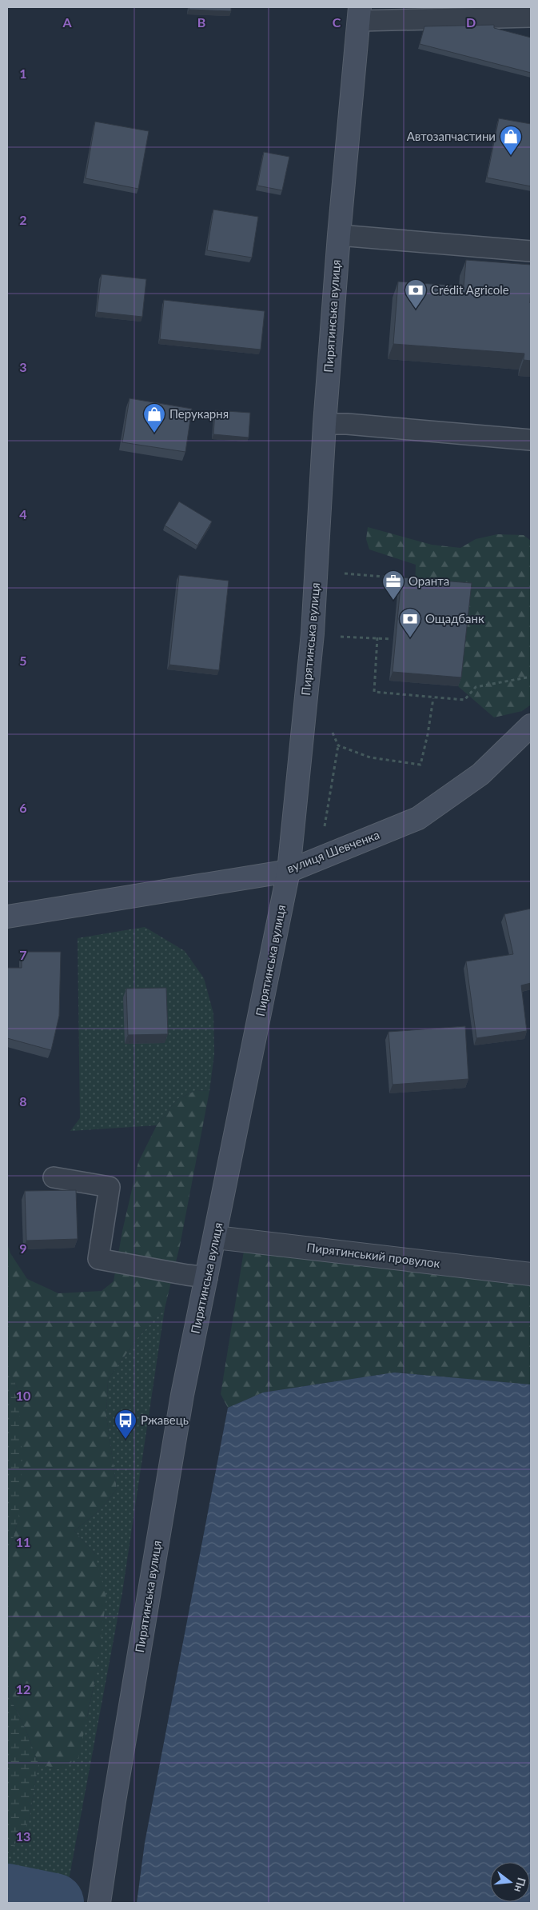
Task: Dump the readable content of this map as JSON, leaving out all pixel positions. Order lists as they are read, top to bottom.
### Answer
{
  "streets": {
    "main road": ["Пирятинська вулиця", "вулиця Шевченка"],
    "street": ["Пирятинський провулок"]
  },
  "crossings": [
    ["Пирятинська вулиця", "вулиця Шевченка"],
    ["Пирятинська вулиця", "Пирятинський провулок"]
  ],
  "places": {
    "shop": ["Автозапчастини", "Перукарня"],
    "bank": ["Crédit Agricole", "Ощадбанк"],
    "office": ["Оранта"],
    "bus stop": ["Ржавець"]
  },
  "north": "right",
  "grid": {
    "columns": [
      "A",
      "B",
      "C",
      "D"
    ],
    "rows": [
      "1",
      "2",
      "3",
      "4",
      "5",
      "6",
      "7",
      "8",
      "9",
      "10",
      "11",
      "12",
      "13"
    ]
  }
}
